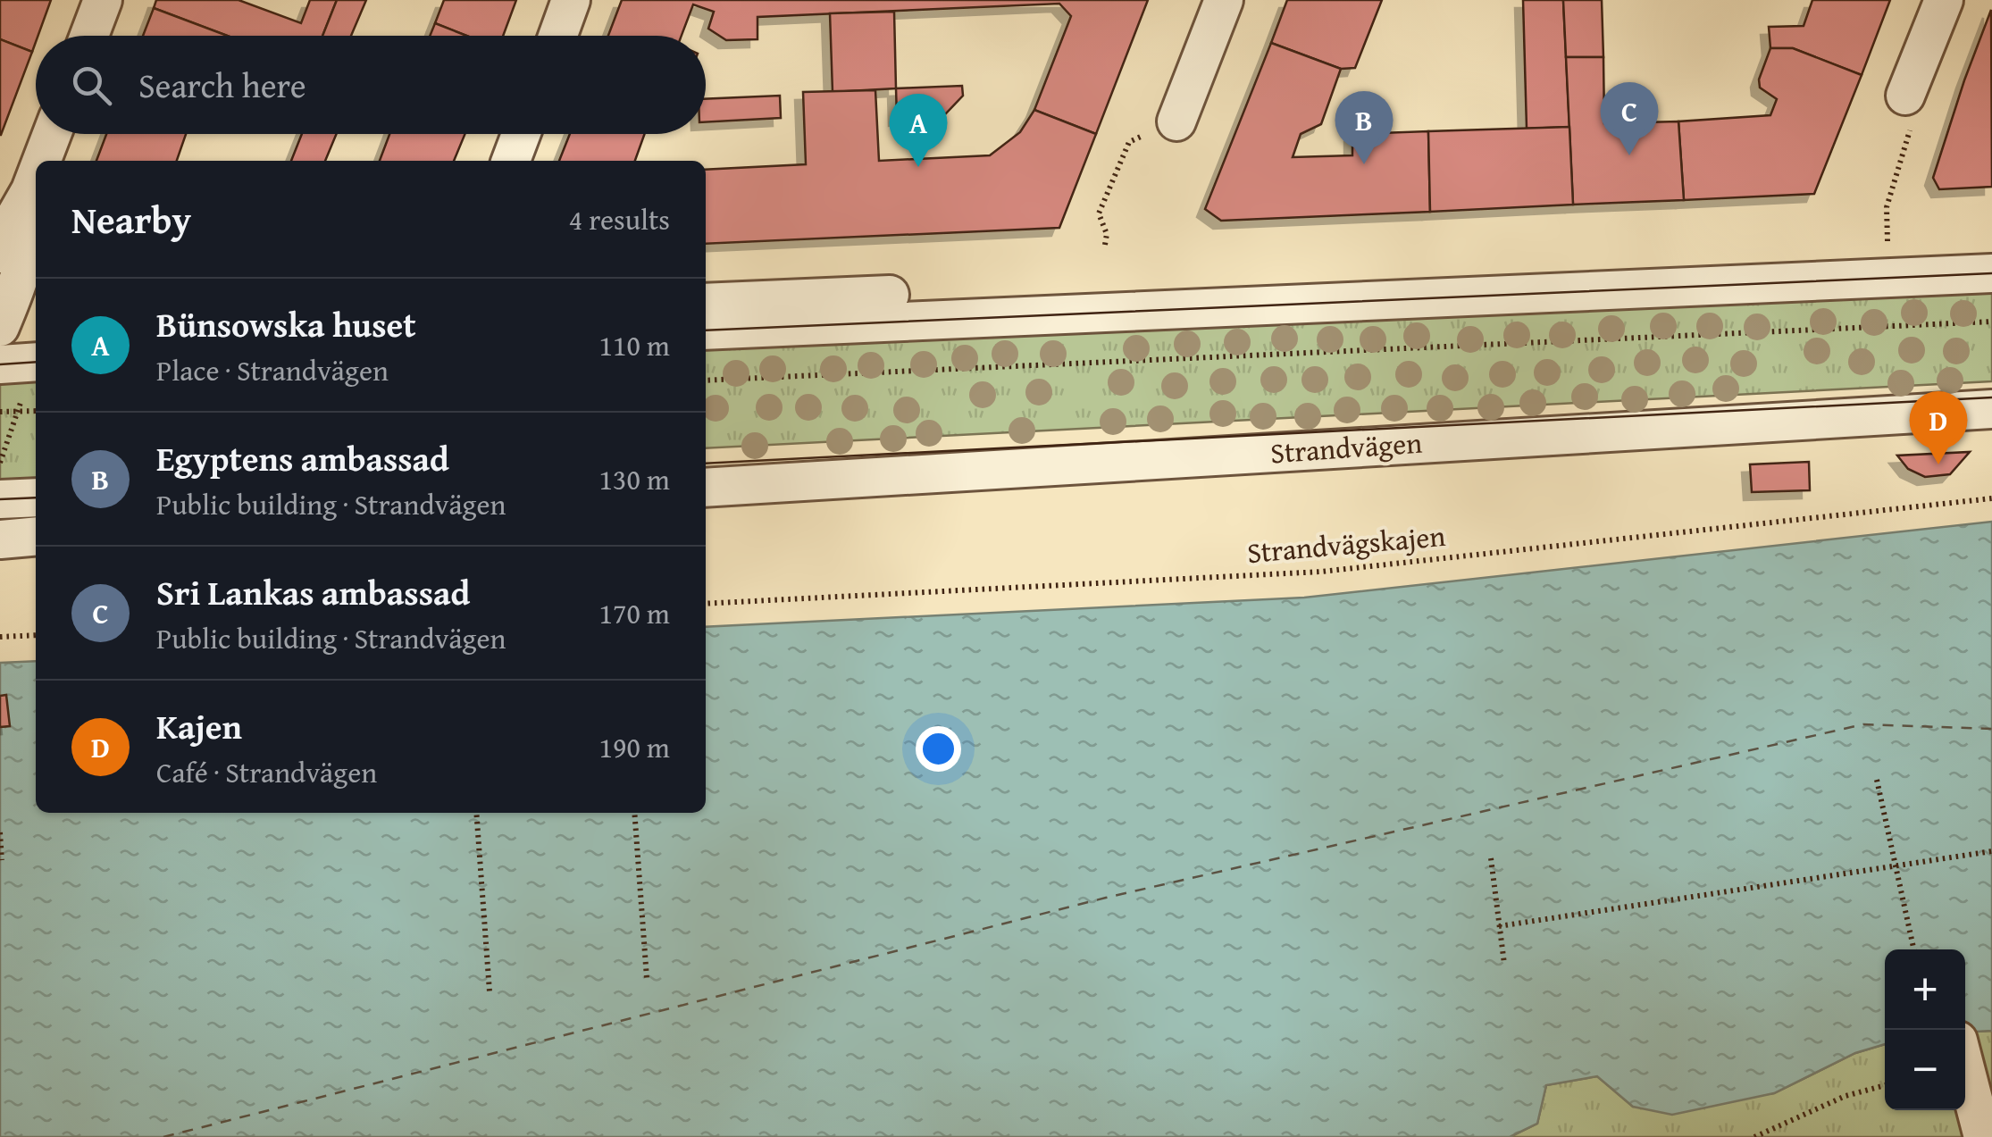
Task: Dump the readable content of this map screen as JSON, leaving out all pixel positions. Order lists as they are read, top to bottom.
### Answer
{
  "streets": {
    "street": ["Strandvägen"],
    "path": ["Strandvägskajen"]
  },
  "page": {
    "search": "Search here",
    "pins": [
      "C",
      "B",
      "A",
      "D"
    ],
    "heading": ["Nearby", "4 results"],
    "list": [
      {
        "mark": "A",
        "name": "Bünsowska huset",
        "note": "Place · Strandvägen",
        "value": "110 m"
      },
      {
        "mark": "B",
        "name": "Egyptens ambassad",
        "note": "Public building · Strandvägen",
        "value": "130 m"
      },
      {
        "mark": "C",
        "name": "Sri Lankas ambassad",
        "note": "Public building · Strandvägen",
        "value": "170 m"
      },
      {
        "mark": "D",
        "name": "Kajen",
        "note": "Café · Strandvägen",
        "value": "190 m"
      }
    ],
    "map_buttons": ["+", "−"]
  }
}
